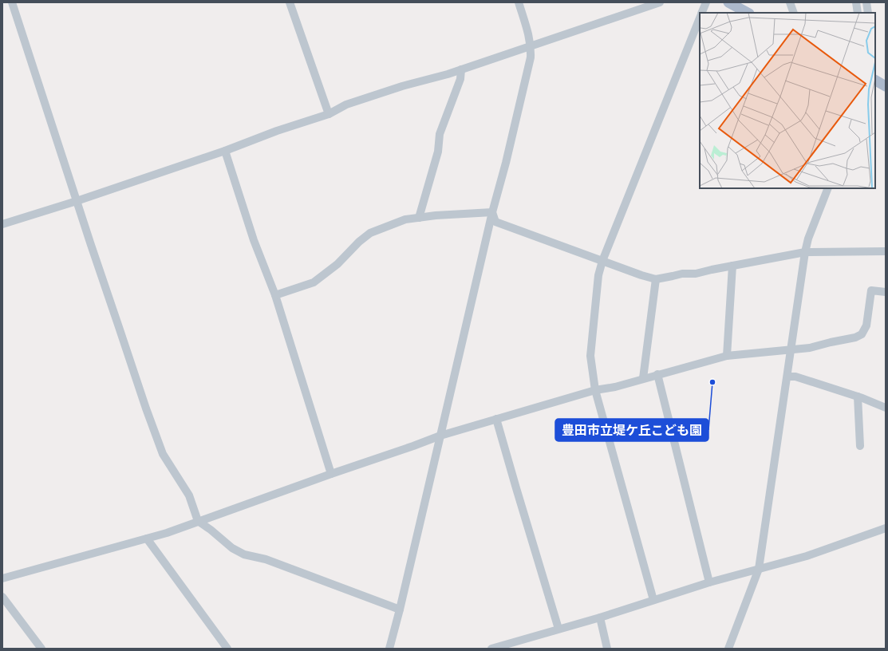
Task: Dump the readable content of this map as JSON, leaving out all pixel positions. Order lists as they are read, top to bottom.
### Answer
{
  "places": ["豊田市立堤ケ丘こども園"]
}
